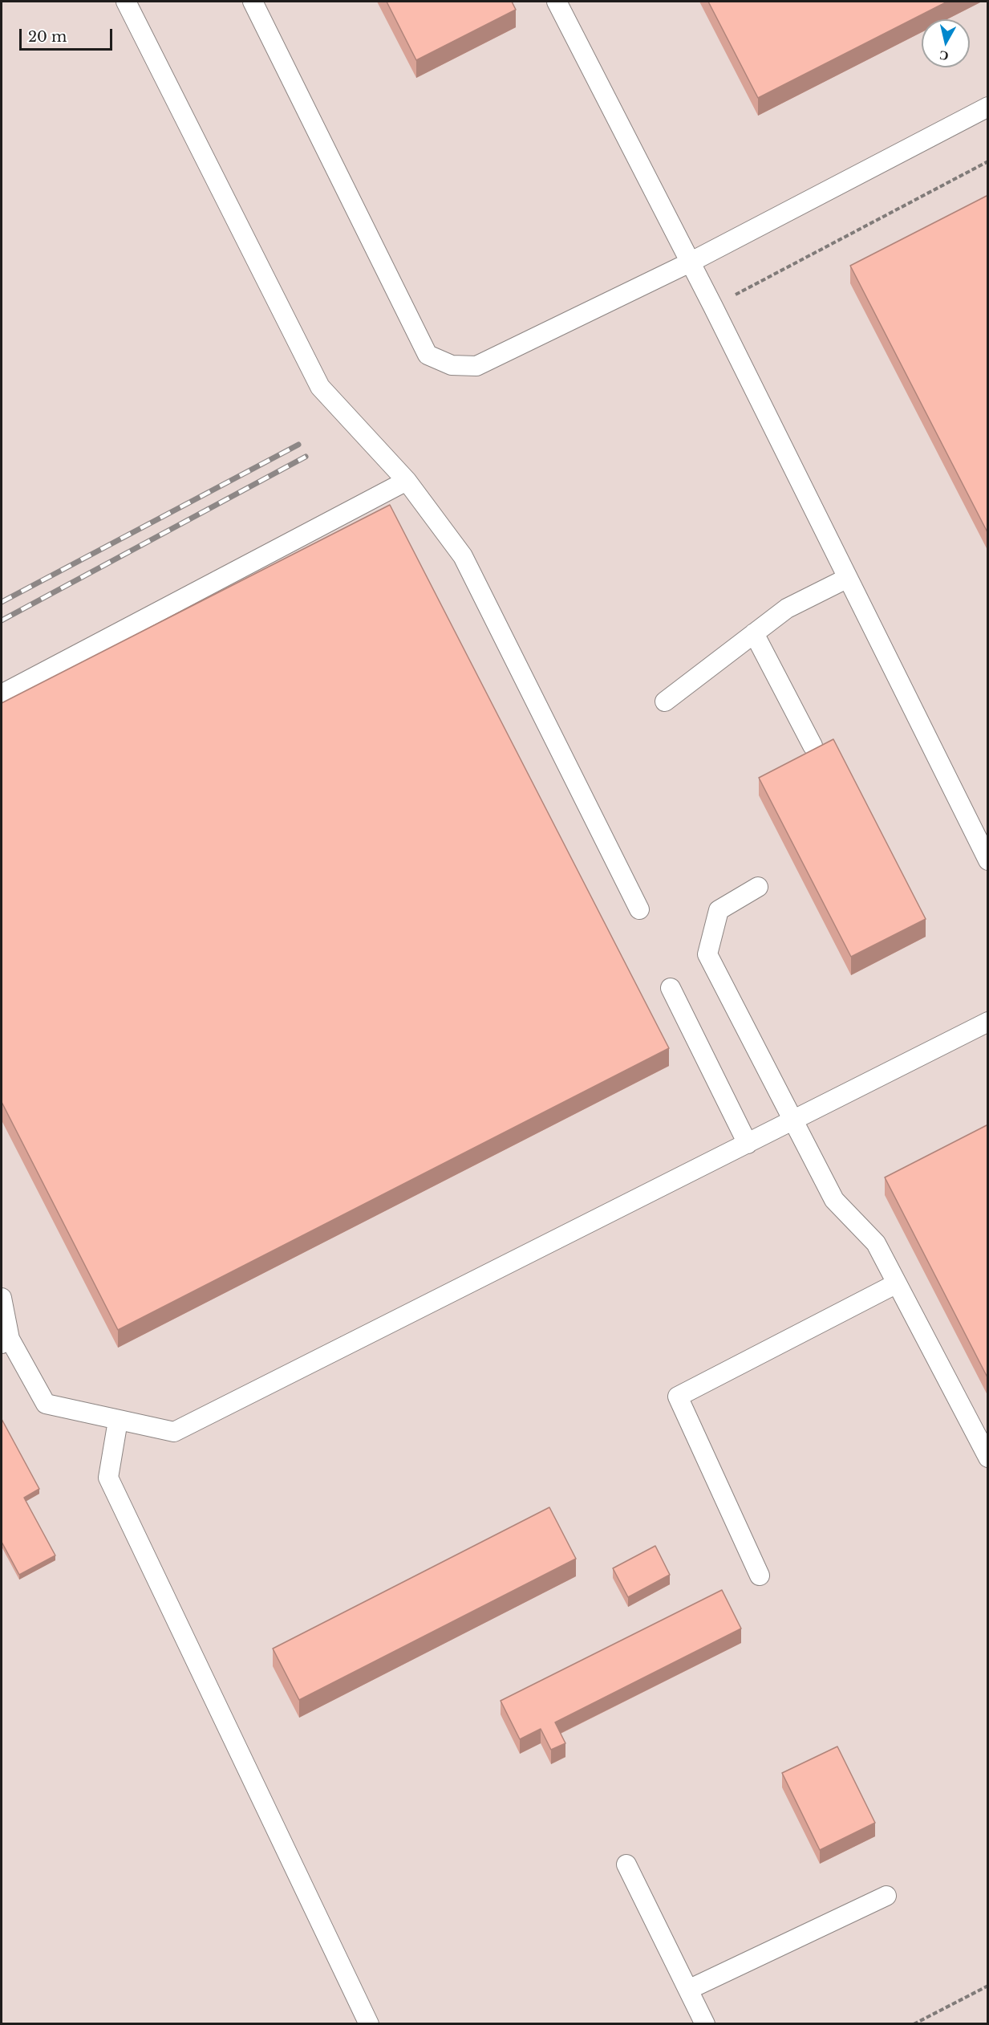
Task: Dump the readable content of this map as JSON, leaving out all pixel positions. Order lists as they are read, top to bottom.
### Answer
{
  "scale_bar": "20 m",
  "north": "bottom"
}
